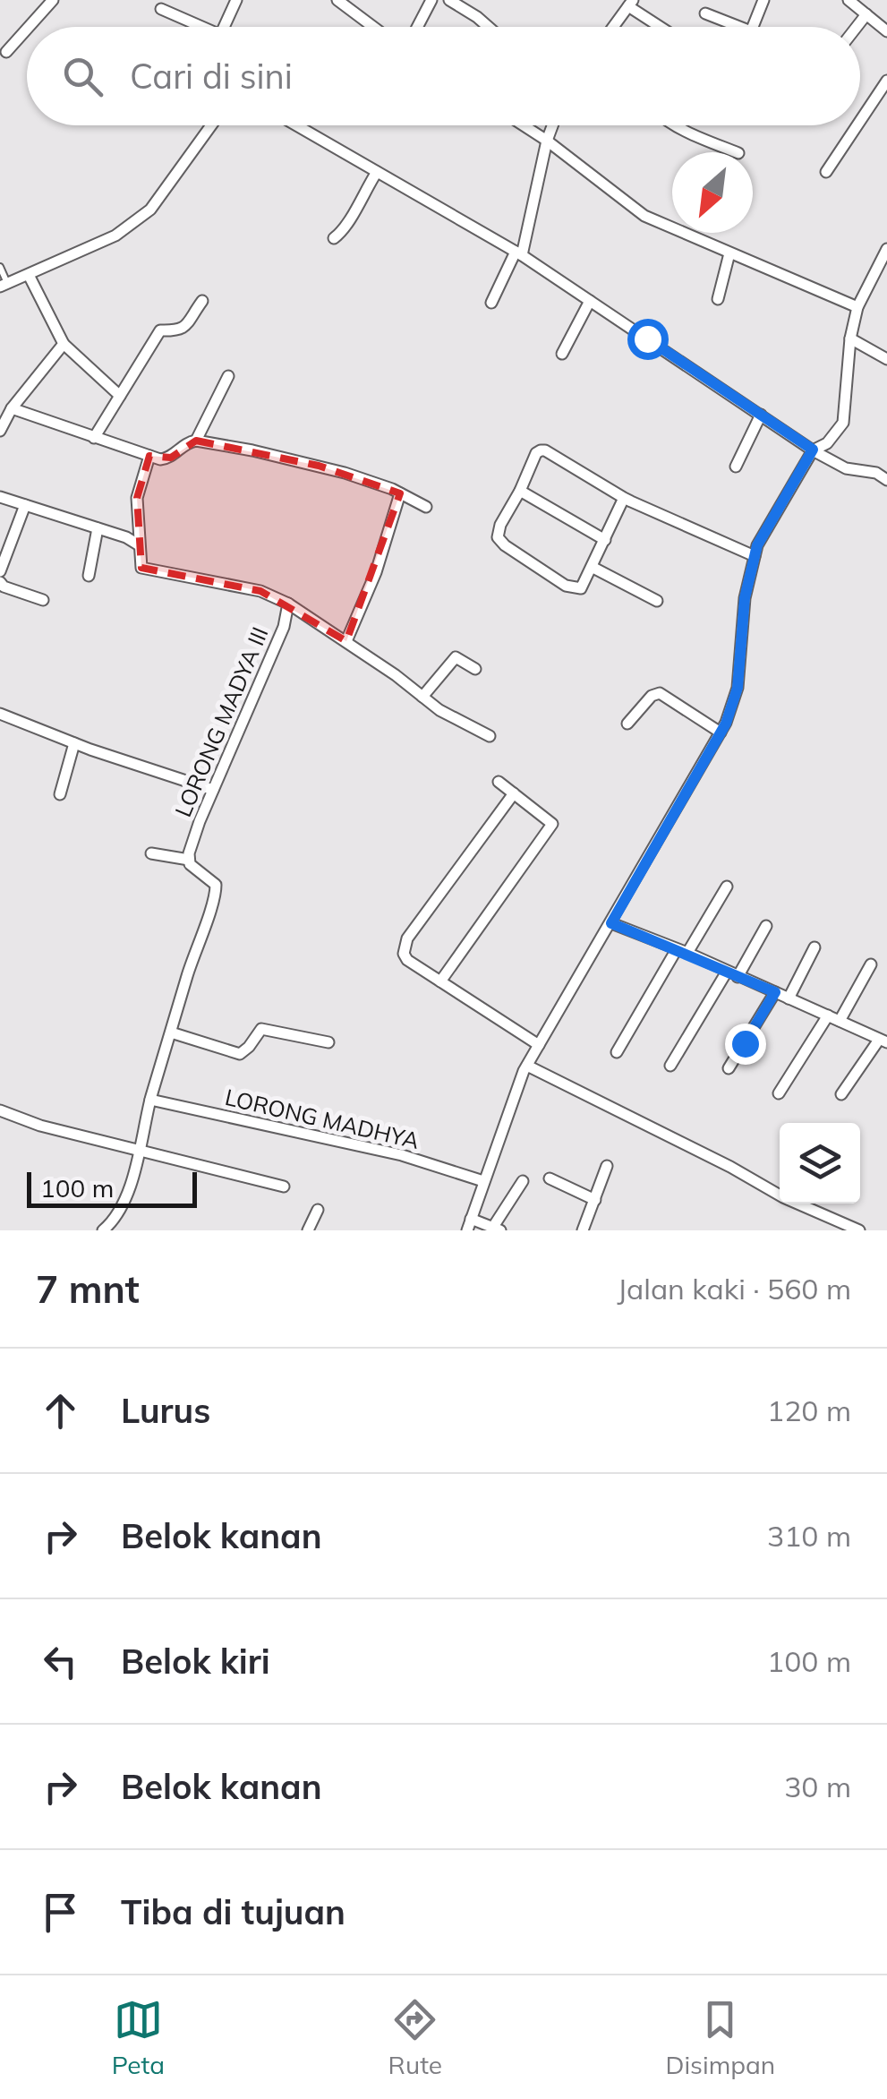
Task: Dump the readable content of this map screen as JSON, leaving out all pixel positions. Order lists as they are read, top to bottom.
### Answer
{
  "streets": {
    "street": ["LORONG MADYA III", "LORONG MADHYA"]
  },
  "scale_bar": "100 m",
  "north": "bottom left",
  "page": {
    "search": "Cari di sini",
    "scale": "100 m",
    "heading": ["7 mnt", "Jalan kaki · 560 m"],
    "list": [
      ["Lurus", "120 m"],
      ["Belok kanan", "310 m"],
      ["Belok kiri", "100 m"],
      ["Belok kanan", "30 m"],
      "Tiba di tujuan"
    ],
    "nav": ["Peta", "Rute", "Disimpan"]
  }
}
